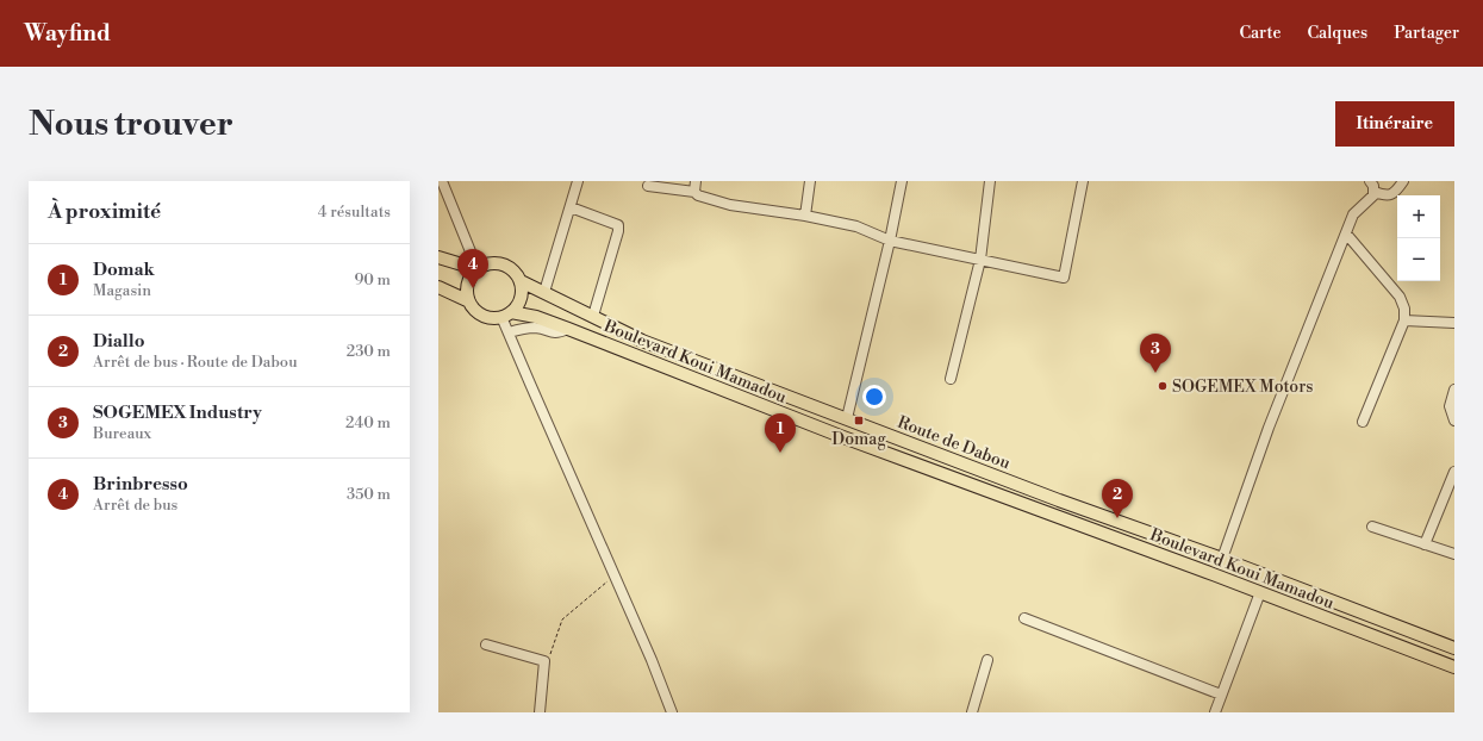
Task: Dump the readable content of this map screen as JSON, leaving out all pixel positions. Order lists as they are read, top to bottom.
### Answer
{
  "streets": {
    "main road": ["Boulevard Koui Mamadou", "Route de Dabou"]
  },
  "crossings": [
    ["Boulevard Koui Mamadou", "Route de Dabou"]
  ],
  "places": {
    "other": ["SOGEMEX Motors"],
    "transit": ["Domag"]
  },
  "page": {
    "header": "Wayfind",
    "nav": ["Carte", "Calques", "Partager"],
    "buttons": "Itinéraire",
    "title": "Nous trouver",
    "heading": ["À proximité", "4 résultats"],
    "map_buttons": ["+", "−"],
    "list": [
      {
        "mark": "1",
        "name": "Domak",
        "note": "Magasin",
        "value": "90 m"
      },
      {
        "mark": "2",
        "name": "Diallo",
        "note": "Arrêt de bus · Route de Dabou",
        "value": "230 m"
      },
      {
        "mark": "3",
        "name": "SOGEMEX Industry",
        "note": "Bureaux",
        "value": "240 m"
      },
      {
        "mark": "4",
        "name": "Brinbresso",
        "note": "Arrêt de bus",
        "value": "350 m"
      }
    ],
    "pins": [
      "4",
      "3",
      "1",
      "2"
    ]
  }
}
